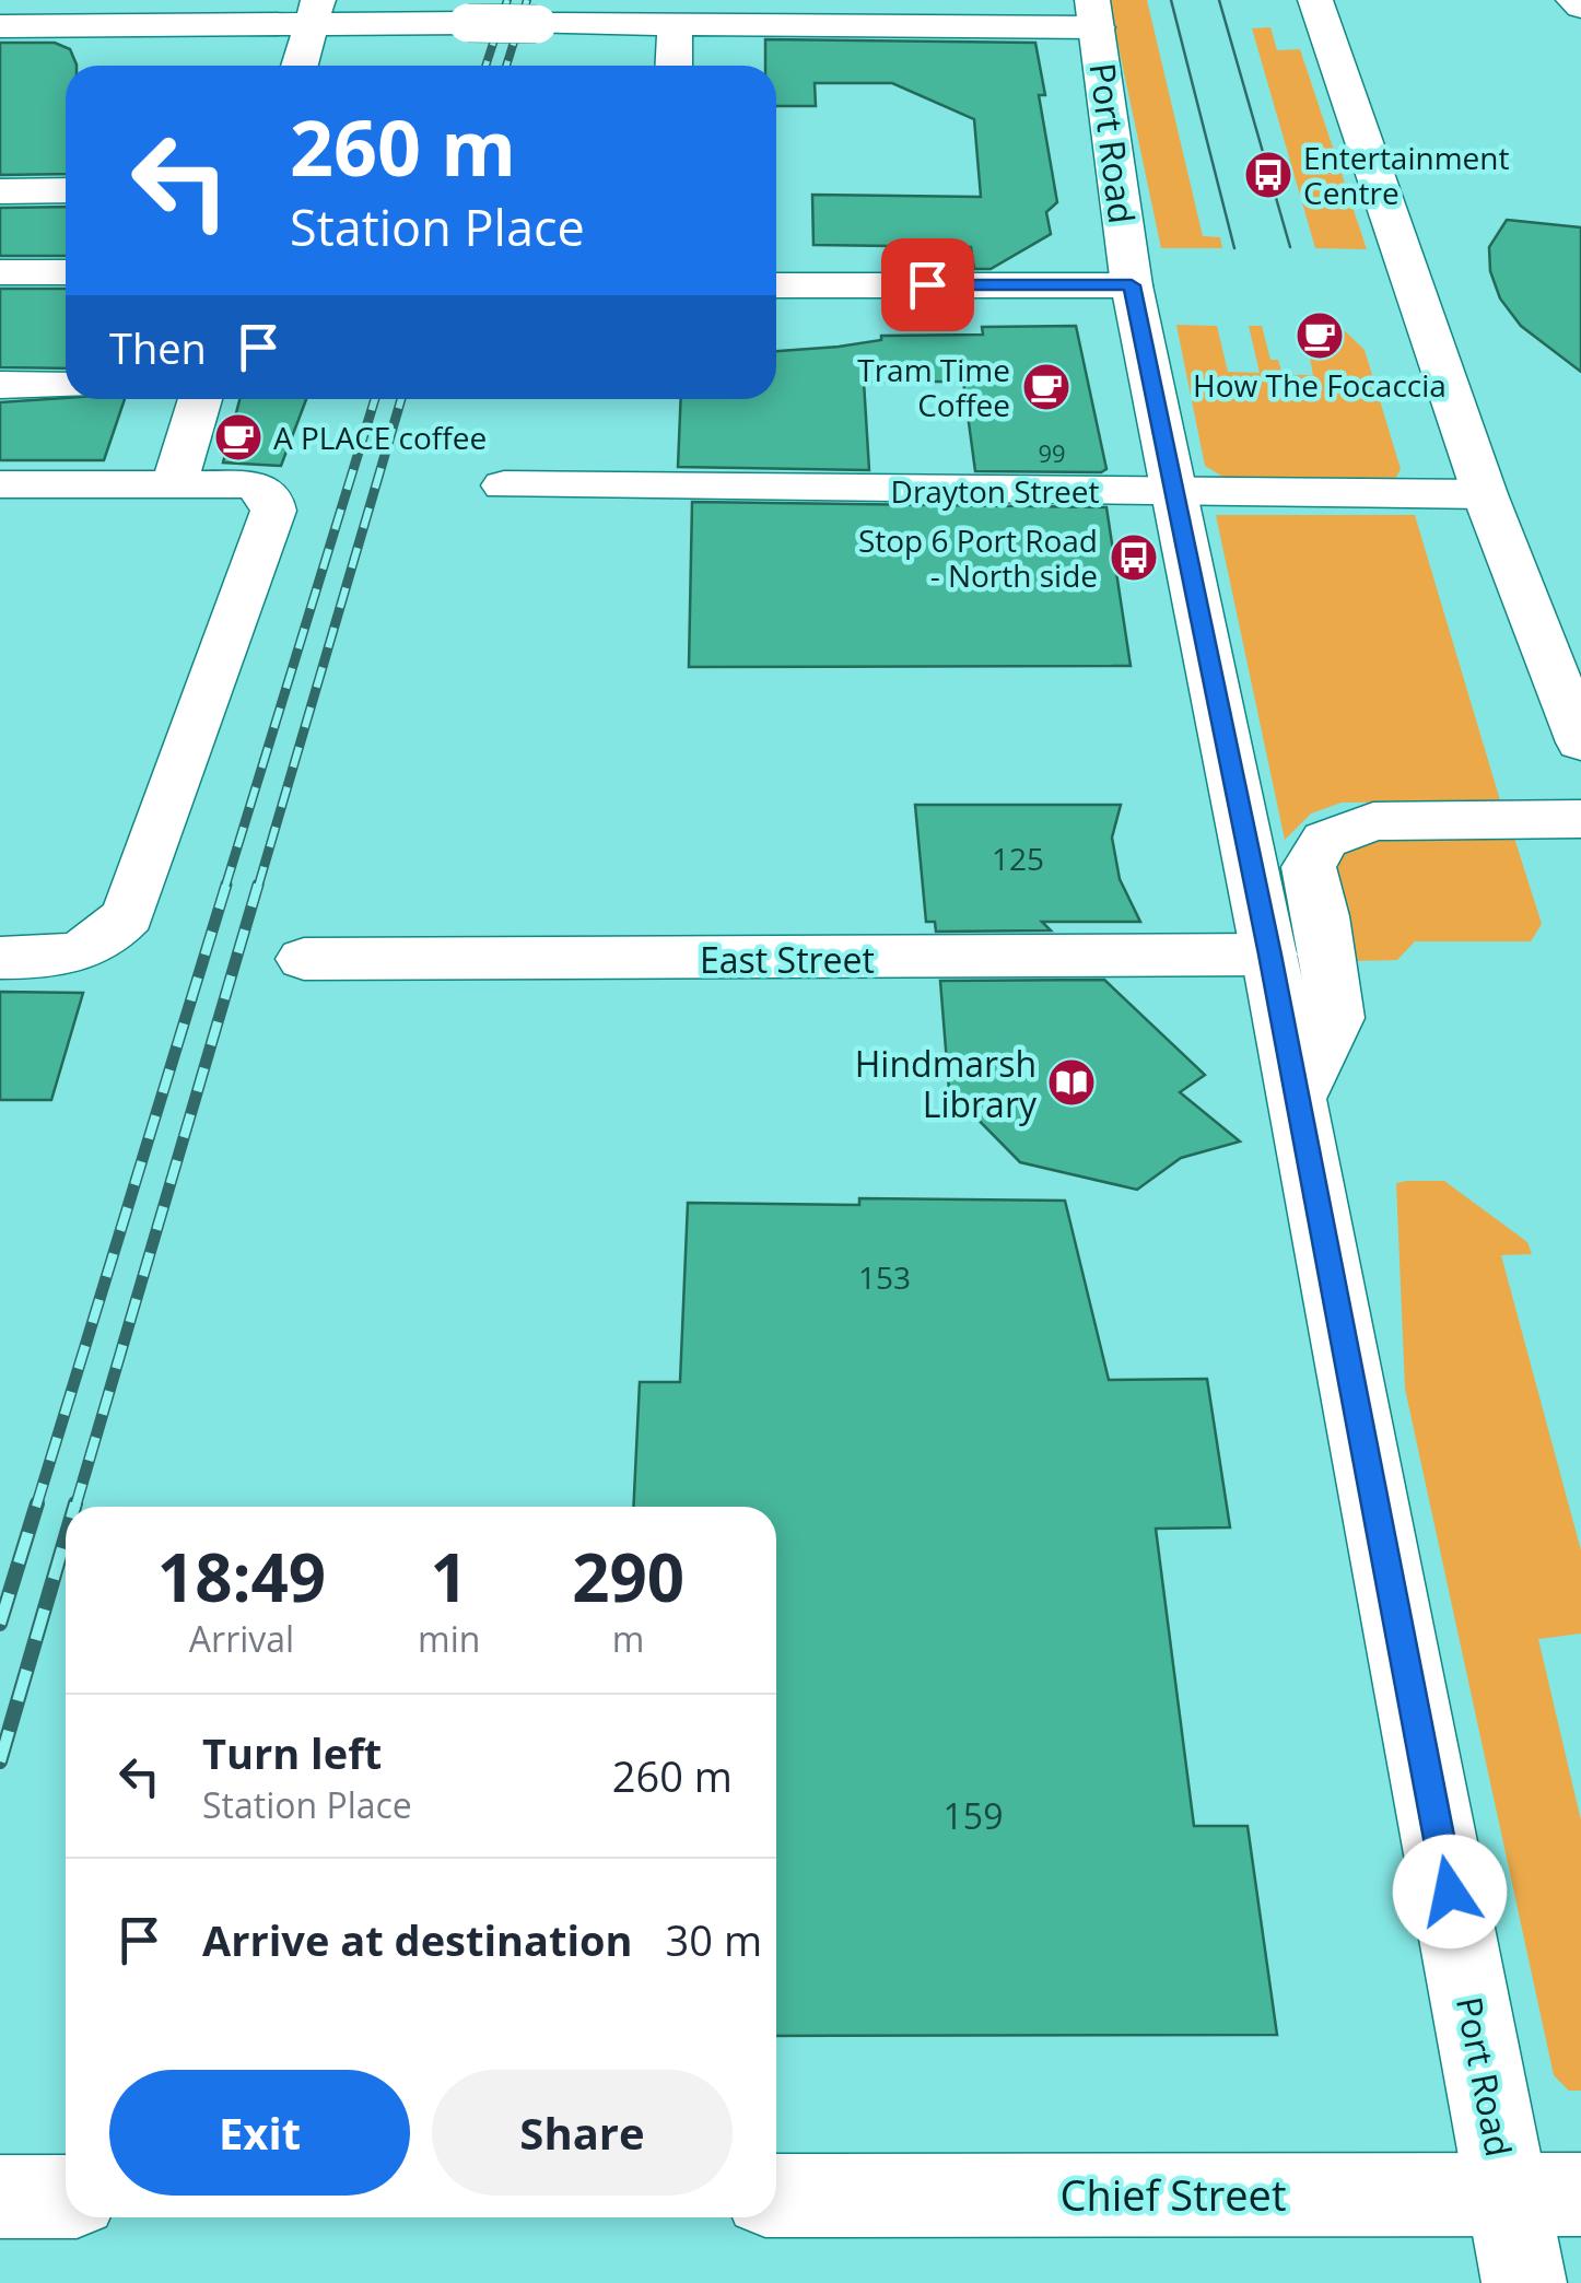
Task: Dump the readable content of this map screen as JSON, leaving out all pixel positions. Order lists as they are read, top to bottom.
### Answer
{
  "streets": {
    "main road": [
      "Port Road",
      "Drayton Street",
      "East Street",
      "Chief Street"
    ]
  },
  "crossings": [
    ["Port Road", "Drayton Street"],
    ["Port Road", "East Street"],
    ["Port Road", "Chief Street"]
  ],
  "places": {
    "bus stop": ["Entertainment Centre", "Stop 6 Port Road - North side"],
    "cafe": ["How The Focaccia", "Tram Time Coffee", "A PLACE coffee"],
    "library": ["Hindmarsh Library"]
  },
  "house_numbers": [
    "99",
    "125",
    "153",
    "159"
  ],
  "page": {
    "turn": ["260 m", "Station Place"],
    "then": "Then",
    "eta": [
      "18:49",
      "Arrival",
      "1",
      "min",
      "290",
      "m"
    ],
    "list": [
      {
        "name": "Turn left",
        "note": "Station Place",
        "value": "260 m"
      },
      {
        "name": "Arrive at destination",
        "value": "30 m"
      }
    ],
    "buttons": ["Exit", "Share"]
  }
}
